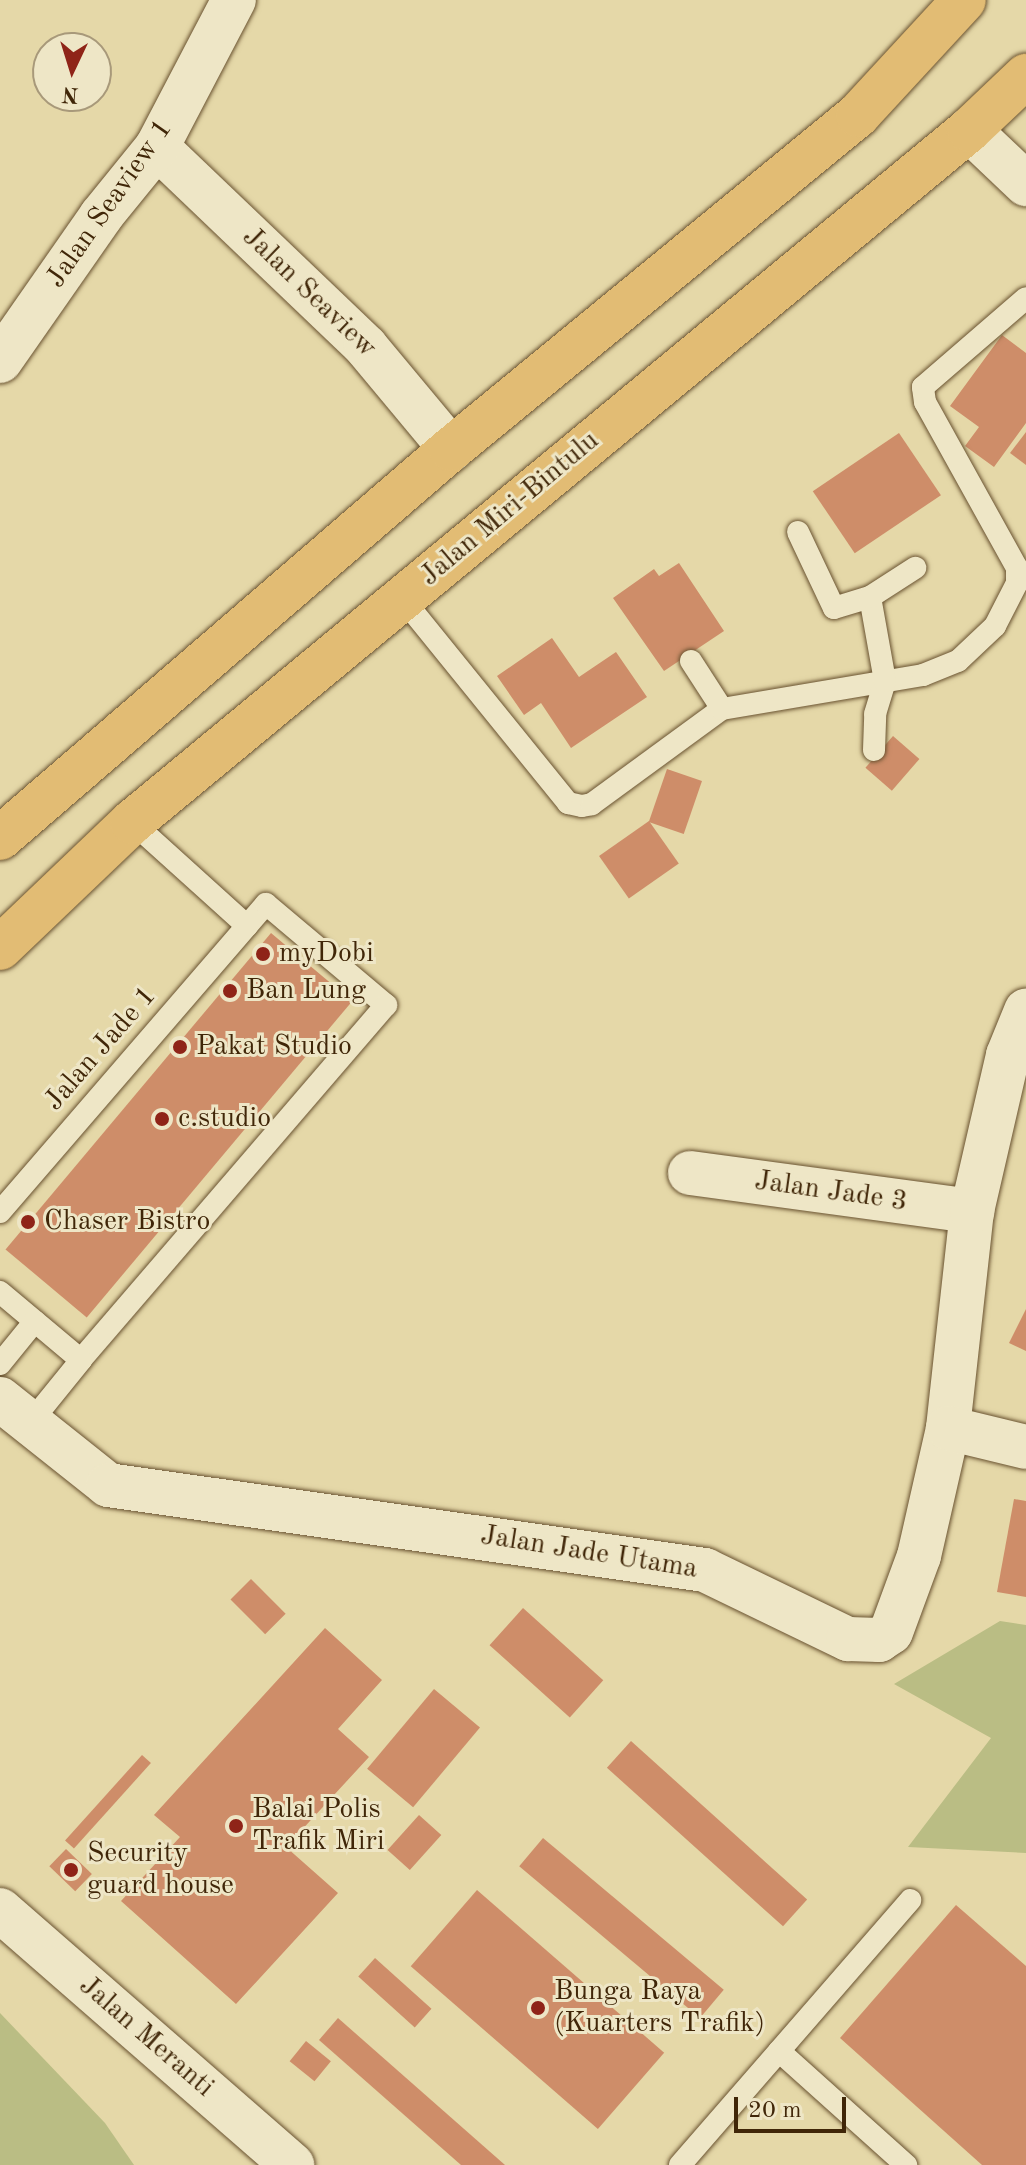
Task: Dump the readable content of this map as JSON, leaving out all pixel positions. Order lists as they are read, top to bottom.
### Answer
{
  "streets": {
    "highway": ["Jalan Miri-Bintulu"],
    "street": [
      "Jalan Seaview 1",
      "Jalan Seaview",
      "Jalan Jade 3",
      "Jalan Jade Utama",
      "Jalan Meranti"
    ],
    "lane": ["Jalan Jade 1"]
  },
  "crossings": [
    ["Jalan Seaview 1", "Jalan Seaview"],
    ["Jalan Jade 3", "Jalan Jade Utama"]
  ],
  "places": [
    "myDobi",
    "Ban Lung",
    "Pakat Studio",
    "c.studio",
    "Chaser Bistro",
    "Balai Polis Trafik Miri",
    "Security guard house",
    "Bunga Raya (Kuarters Trafik)"
  ],
  "scale_bar": "20 m",
  "north": "bottom"
}
